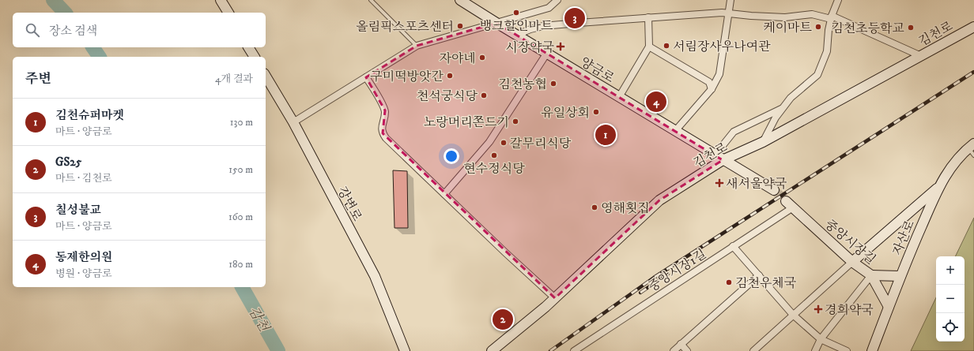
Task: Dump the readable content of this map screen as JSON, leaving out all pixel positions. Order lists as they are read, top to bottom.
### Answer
{
  "streets": {
    "street": [
      "김천로",
      "양금로",
      "강변로",
      "자산로",
      "중앙시장길",
      "중앙시장1길"
    ]
  },
  "crossings": [
    ["김천로", "양금로"],
    ["중앙시장길", "중앙시장1길"]
  ],
  "water": ["감천"],
  "places": {
    "other": [
      "뱅크할인마트",
      "올림픽스포츠센터",
      "케이마트",
      "김천초등학교",
      "서림장사우나여관",
      "자야네",
      "구미떡방앗간",
      "김천농협",
      "천석궁식당",
      "유일상회",
      "노랑머리쫀드기",
      "갈무리식당",
      "현수정식당",
      "영해횟집",
      "김천우체국"
    ],
    "health": ["시장약국", "새서울약국", "경희약국"]
  },
  "page": {
    "pins": [
      "3",
      "4",
      "1",
      "2"
    ],
    "search": "장소 검색",
    "heading": ["주변", "4개 결과"],
    "list": [
      {
        "mark": "1",
        "name": "김천슈퍼마켓",
        "note": "마트 · 양금로",
        "value": "130 m"
      },
      {
        "mark": "2",
        "name": "GS25",
        "note": "마트 · 김천로",
        "value": "150 m"
      },
      {
        "mark": "3",
        "name": "칠성불교",
        "note": "마트 · 양금로",
        "value": "160 m"
      },
      {
        "mark": "4",
        "name": "동제한의원",
        "note": "병원 · 양금로",
        "value": "180 m"
      }
    ],
    "map_buttons": ["+", "−"]
  }
}
